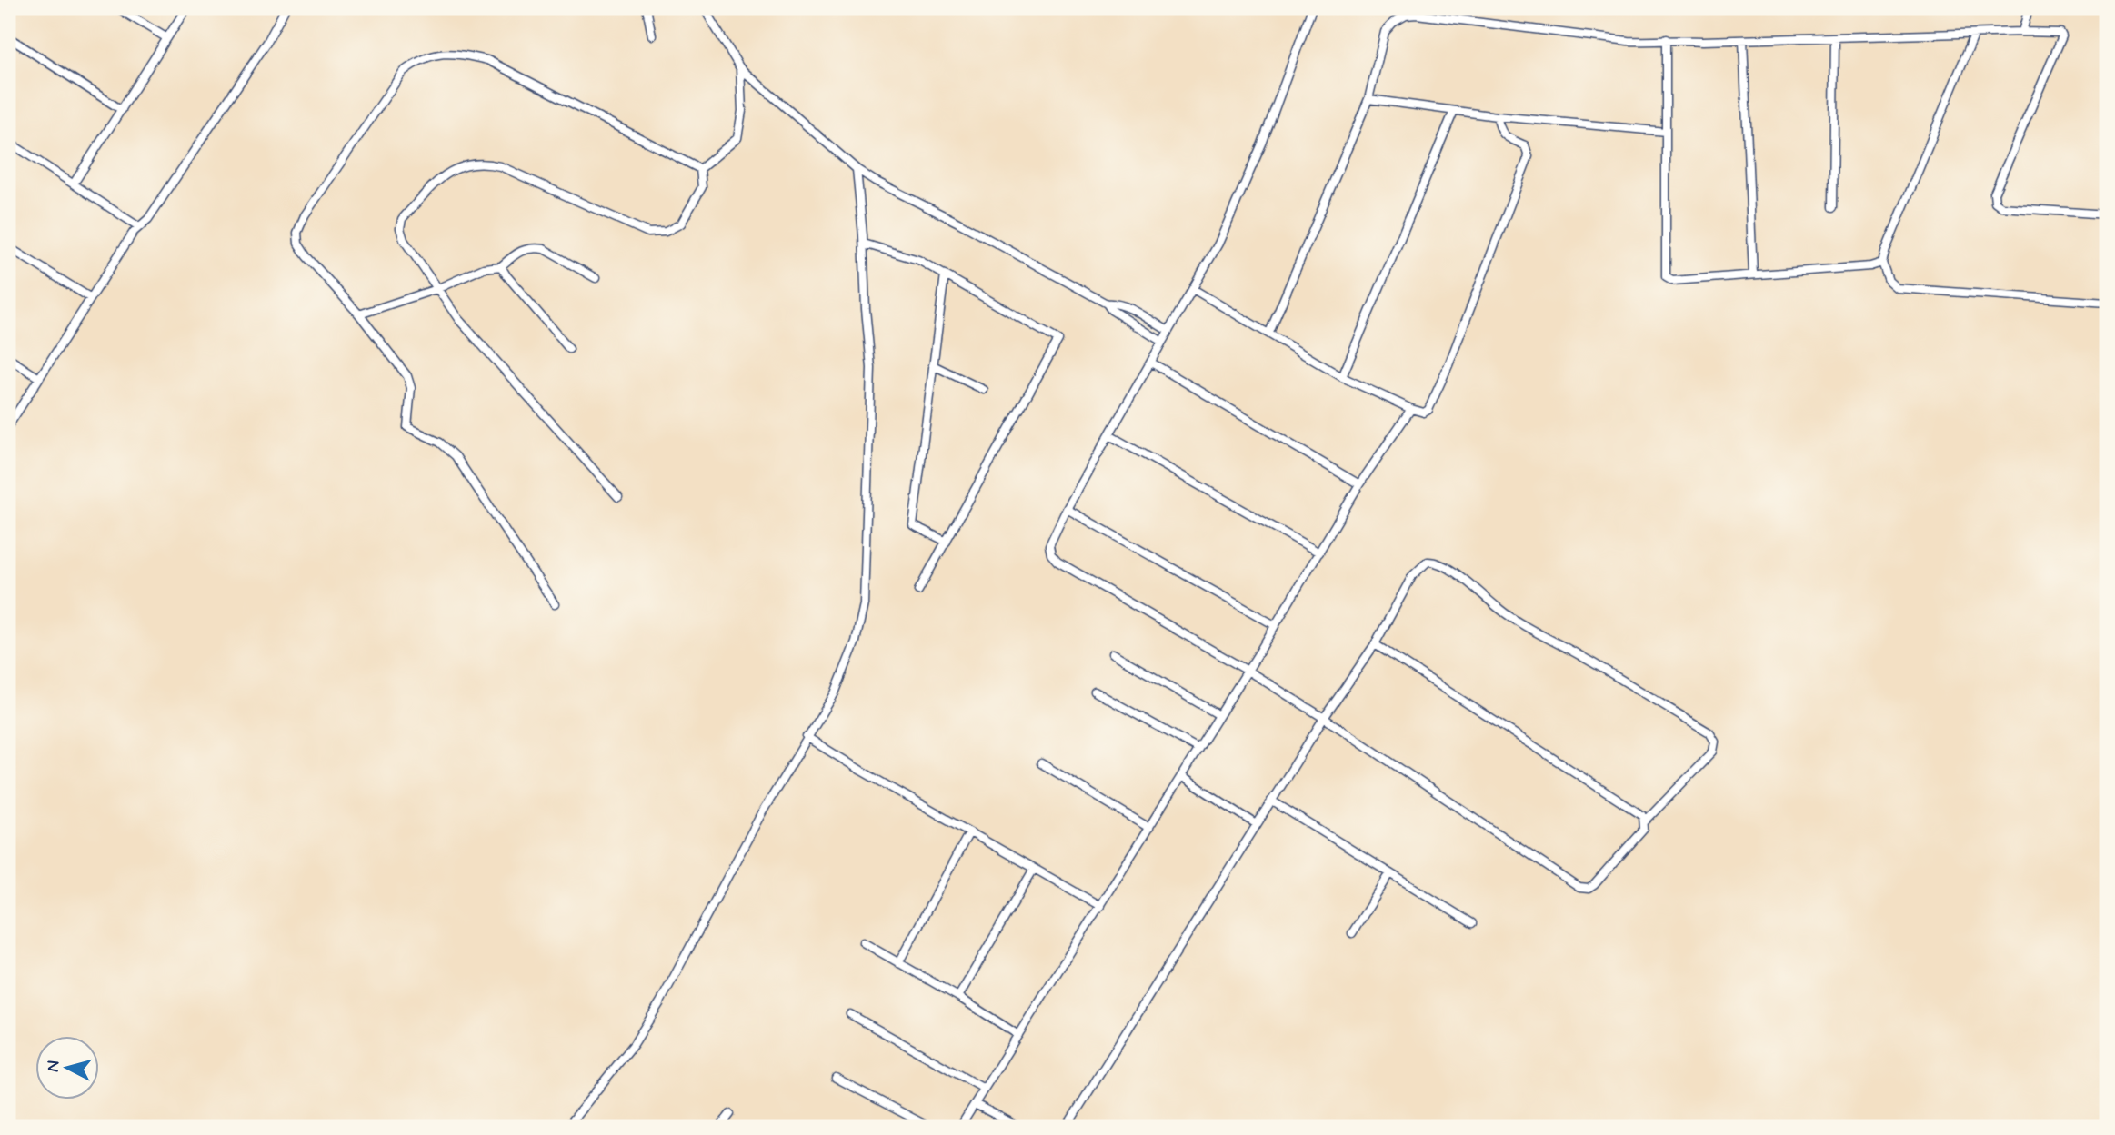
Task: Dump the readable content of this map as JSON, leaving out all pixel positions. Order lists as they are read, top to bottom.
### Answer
{
  "north": "left"
}
